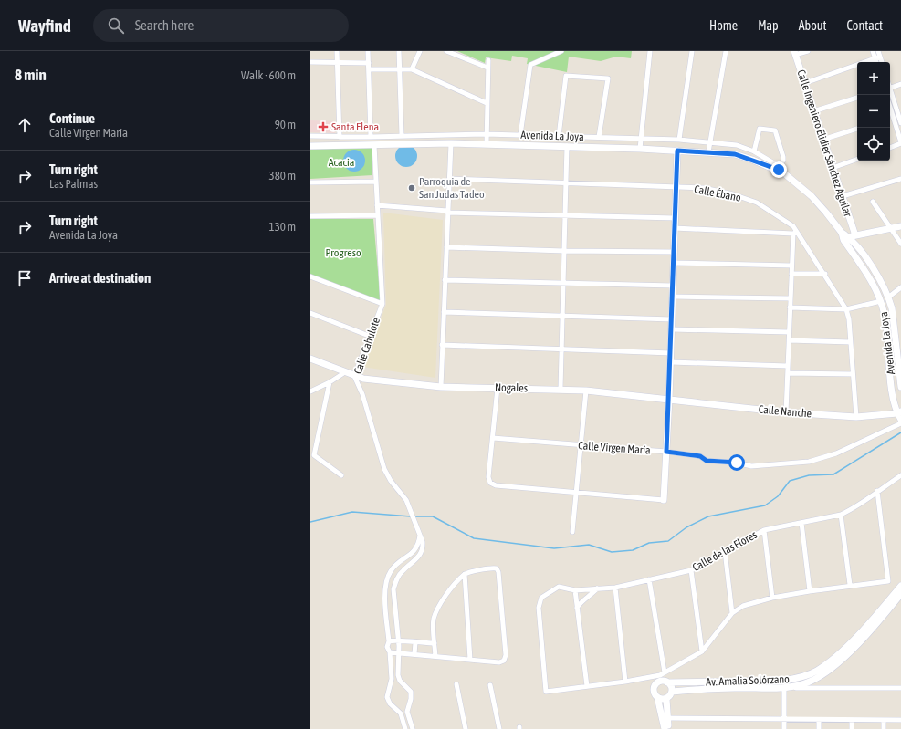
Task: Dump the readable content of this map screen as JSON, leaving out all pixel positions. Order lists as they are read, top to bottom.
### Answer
{
  "streets": {
    "main road": [
      "Avenida La Joya",
      "Calle Ingeniero Elidier Sánchez Aguilar",
      "Nogales",
      "Calle Nanche",
      "Av. Amalia Solórzano"
    ],
    "street": [
      "Calle Ébano",
      "Calle Cahulote",
      "Calle Virgen María",
      "Calle de las Flores"
    ]
  },
  "crossings": [
    ["Avenida La Joya", "Calle Ingeniero Elidier Sánchez Aguilar"],
    ["Avenida La Joya", "Calle Cahulote"],
    ["Avenida La Joya", "Calle Nanche"],
    ["Calle Ébano", "Calle Nanche"],
    ["Calle Cahulote", "Nogales"],
    ["Nogales", "Calle Nanche"]
  ],
  "parks": ["Acacia", "Progreso"],
  "places": {
    "health": ["Santa Elena"],
    "other": ["Parroquia de San Judas Tadeo"]
  },
  "page": {
    "header": "Wayfind",
    "search": "Search here",
    "nav": [
      "Home",
      "Map",
      "About",
      "Contact"
    ],
    "heading": ["8 min", "Walk · 600 m"],
    "map_buttons": ["+", "−"],
    "list": [
      ["Continue", "Calle Virgen María", "90 m"],
      ["Turn right", "Las Palmas", "380 m"],
      ["Turn right", "Avenida La Joya", "130 m"],
      "Arrive at destination"
    ]
  }
}
